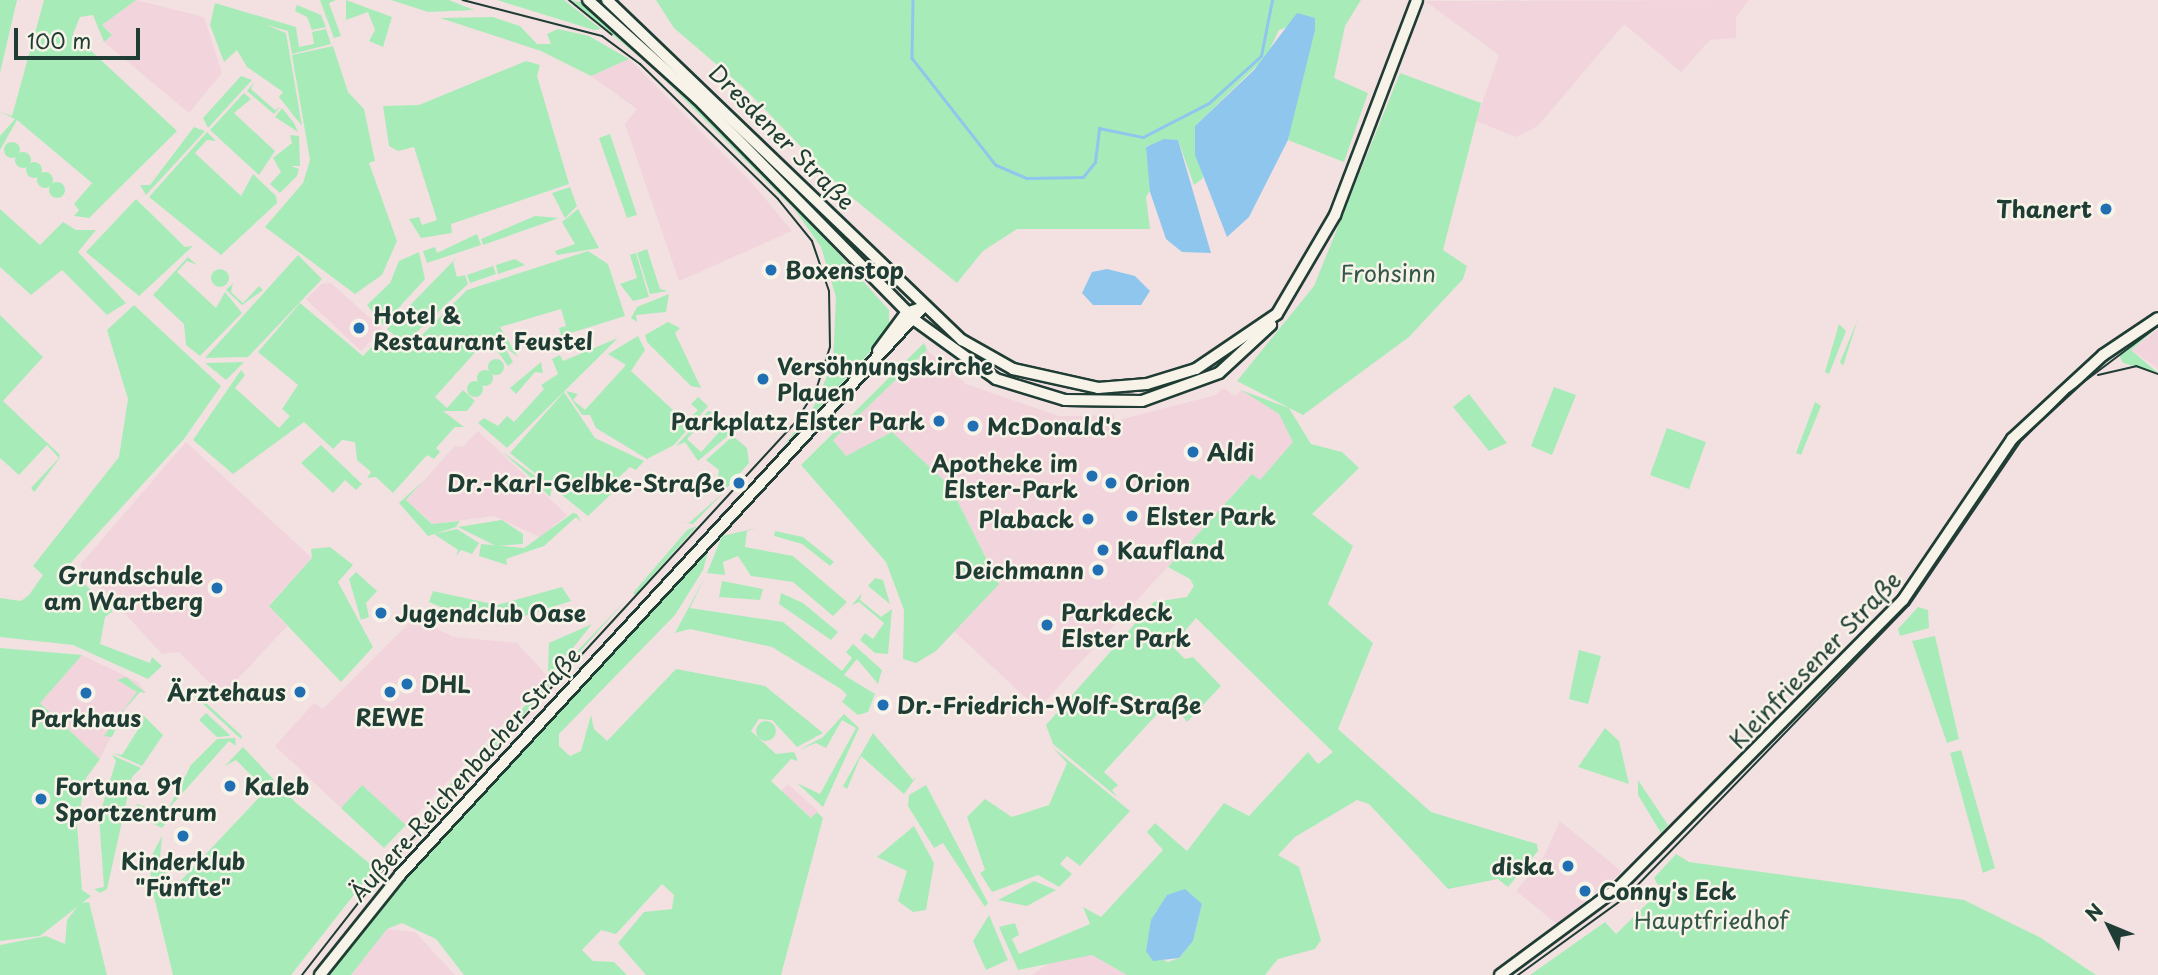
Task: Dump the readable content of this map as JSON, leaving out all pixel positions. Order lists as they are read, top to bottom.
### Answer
{
  "streets": {
    "main road": ["Dresdener Straße"],
    "street": ["Kleinfriesener Straße", "Äußere Reichenbacher Straße"]
  },
  "crossings": [
    ["Dresdener Straße", "Äußere Reichenbacher Straße"]
  ],
  "parks": ["Frohsinn", "Hauptfriedhof"],
  "places": [
    "Thanert",
    "Boxenstop",
    "Hotel & Restaurant Feustel",
    "Versöhnungskirche Plauen",
    "Parkplatz Elster Park",
    "McDonald's",
    "Aldi",
    "Apotheke im Elster-Park",
    "Dr.-Karl-Gelbke-Straße",
    "Orion",
    "Elster Park",
    "Plaback",
    "Kaufland",
    "Deichmann",
    "Grundschule am Wartberg",
    "Jugendclub Oase",
    "Parkdeck Elster Park",
    "DHL",
    "Ärztehaus",
    "REWE",
    "Parkhaus",
    "Dr.-Friedrich-Wolf-Straße",
    "Kaleb",
    "Fortuna 91 Sportzentrum",
    "Kinderklub \"Fünfte\"",
    "diska",
    "Conny's Eck"
  ],
  "scale_bar": "100 m",
  "north": "top left"
}
